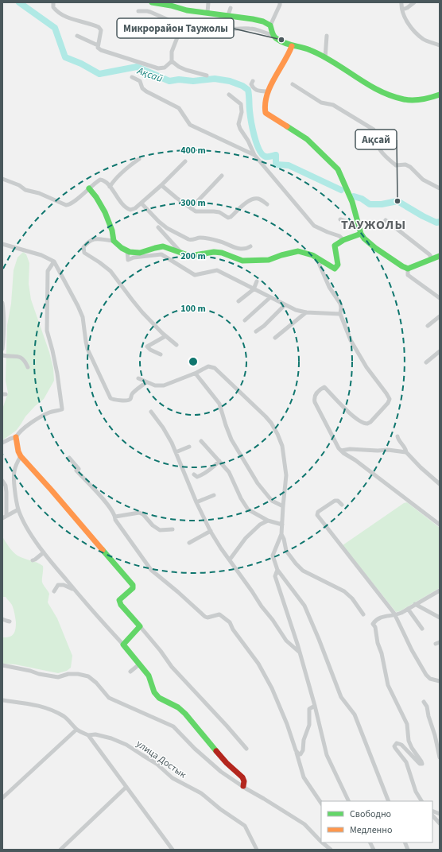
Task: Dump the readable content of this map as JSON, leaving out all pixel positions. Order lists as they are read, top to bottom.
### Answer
{
  "streets": {
    "street": ["улица Достык"]
  },
  "districts": ["ТАУЖОЛЫ"],
  "water": ["Ақсай"],
  "places": ["Микрорайон Таужолы", "Ақсай"],
  "legend": ["Свободно", "Медленно"],
  "rings": [
    "400 m",
    "300 m",
    "200 m",
    "100 m"
  ]
}
